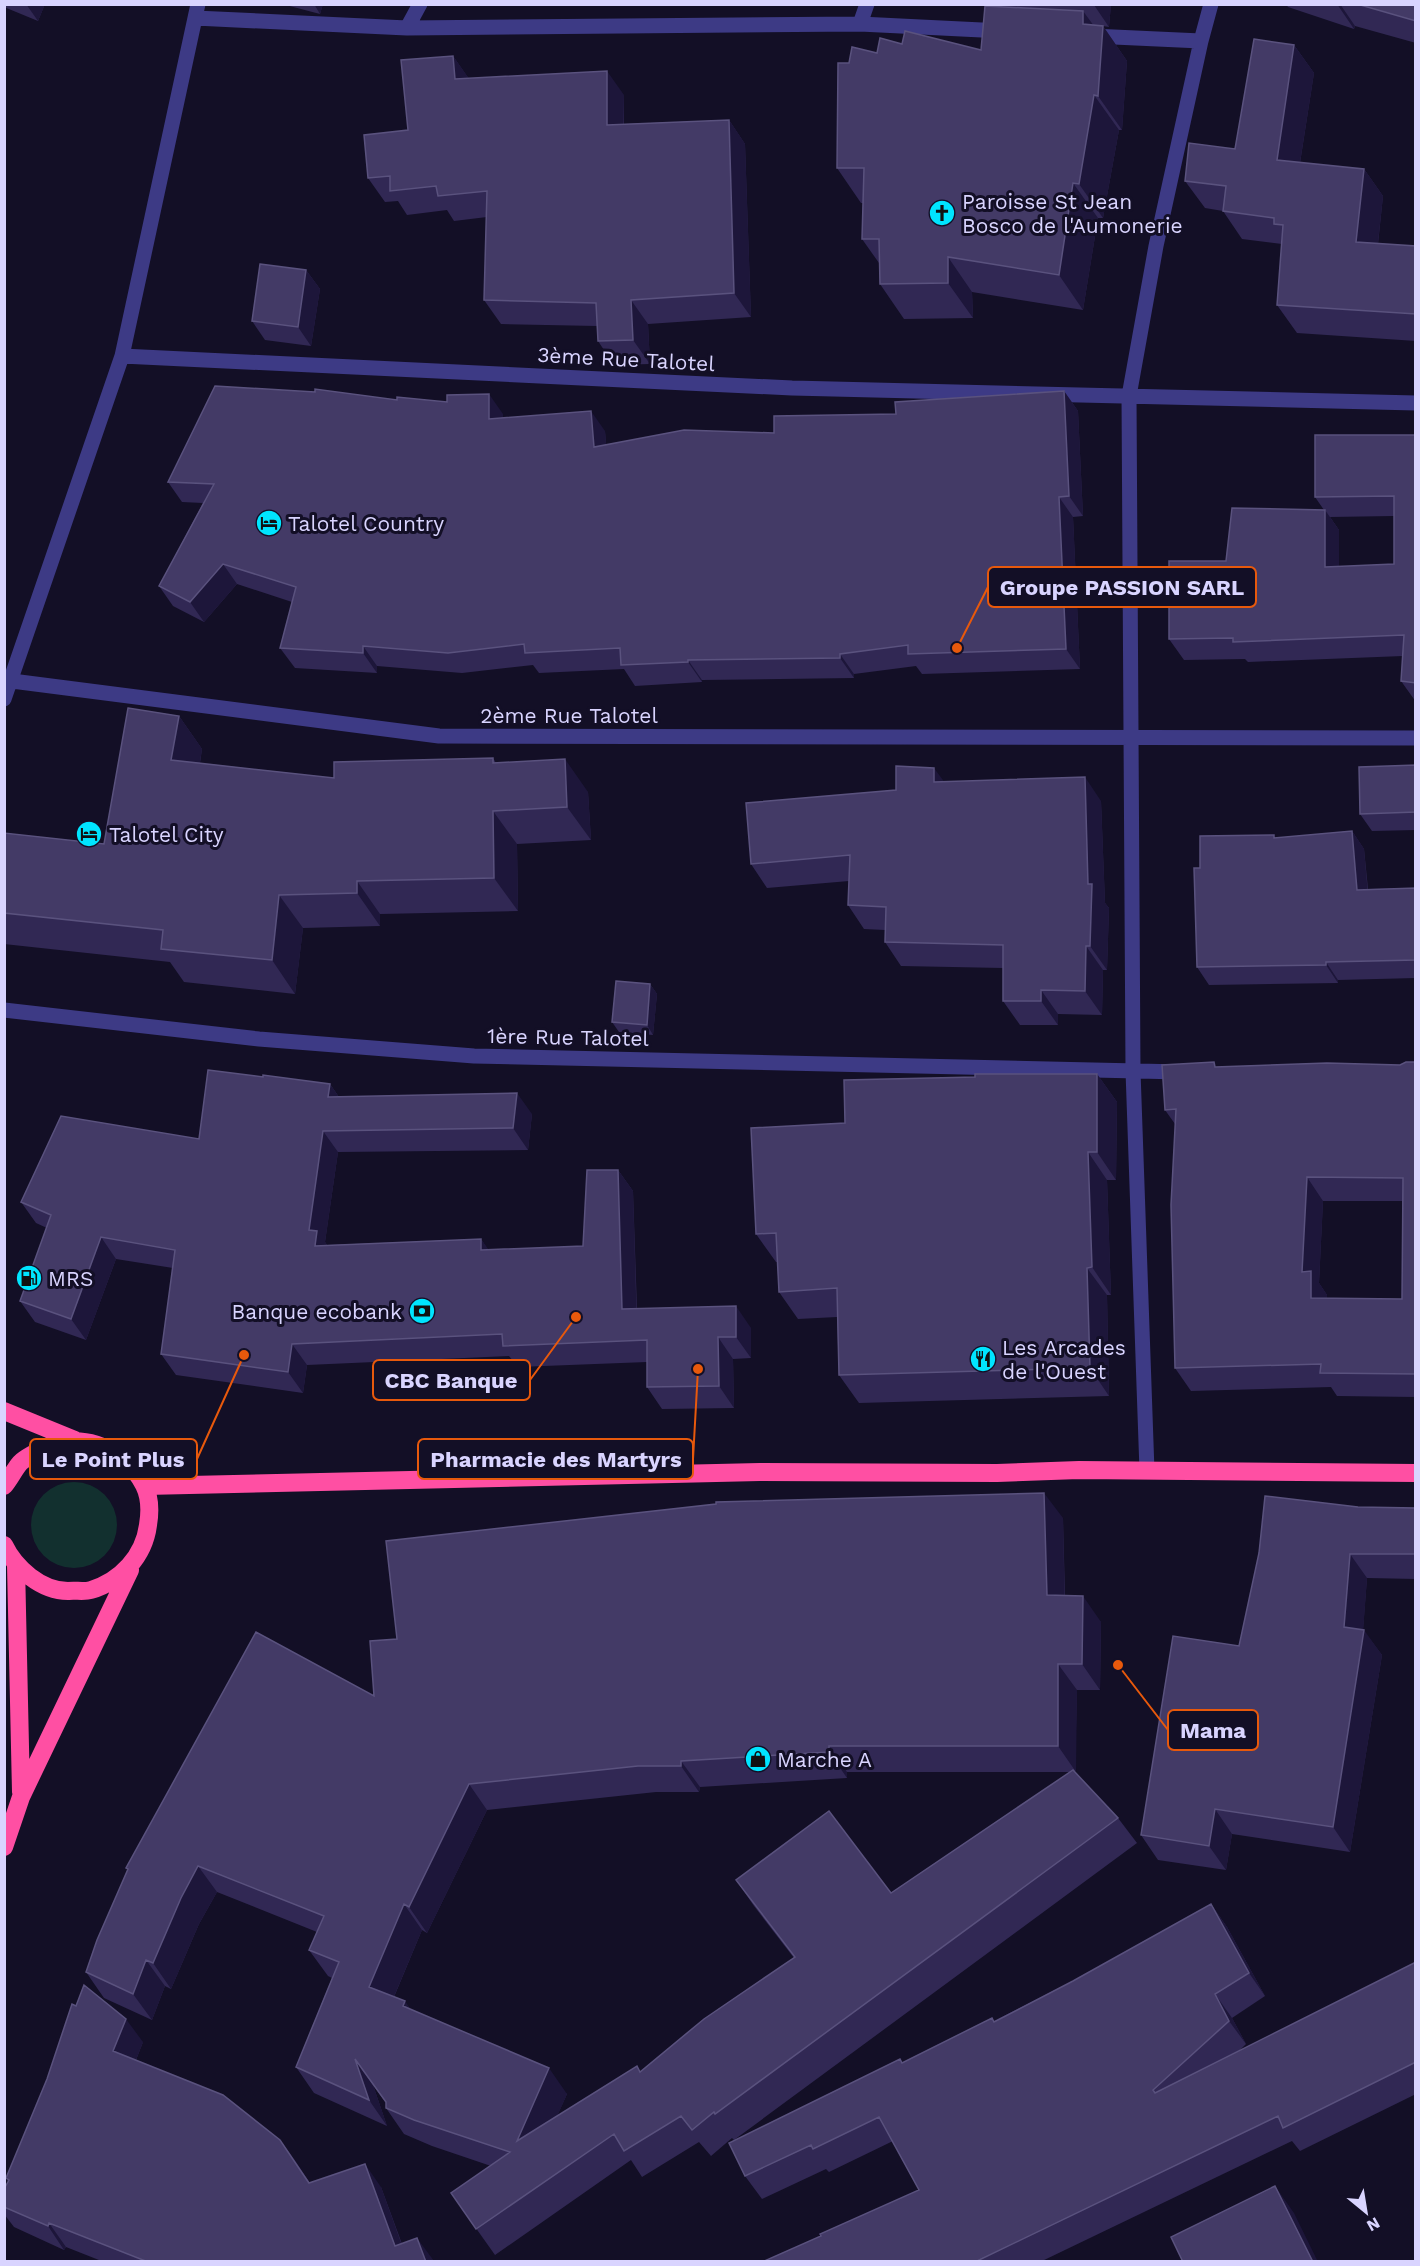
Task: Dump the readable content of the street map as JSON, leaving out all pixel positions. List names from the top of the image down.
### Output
{
  "streets": {
    "street": ["3ème Rue Talotel", "2ème Rue Talotel", "1ère Rue Talotel"]
  },
  "places": {
    "church": ["Paroisse St Jean Bosco de l'Aumonerie"],
    "hotel": ["Talotel Country", "Talotel City"],
    "other": [
      "Groupe PASSION SARL",
      "CBC Banque",
      "Le Point Plus",
      "Pharmacie des Martyrs",
      "Mama"
    ],
    "fuel station": ["MRS"],
    "bank": ["Banque ecobank"],
    "restaurant": ["Les Arcades de l'Ouest"],
    "shop": ["Marche A"]
  },
  "north": "bottom right"
}
